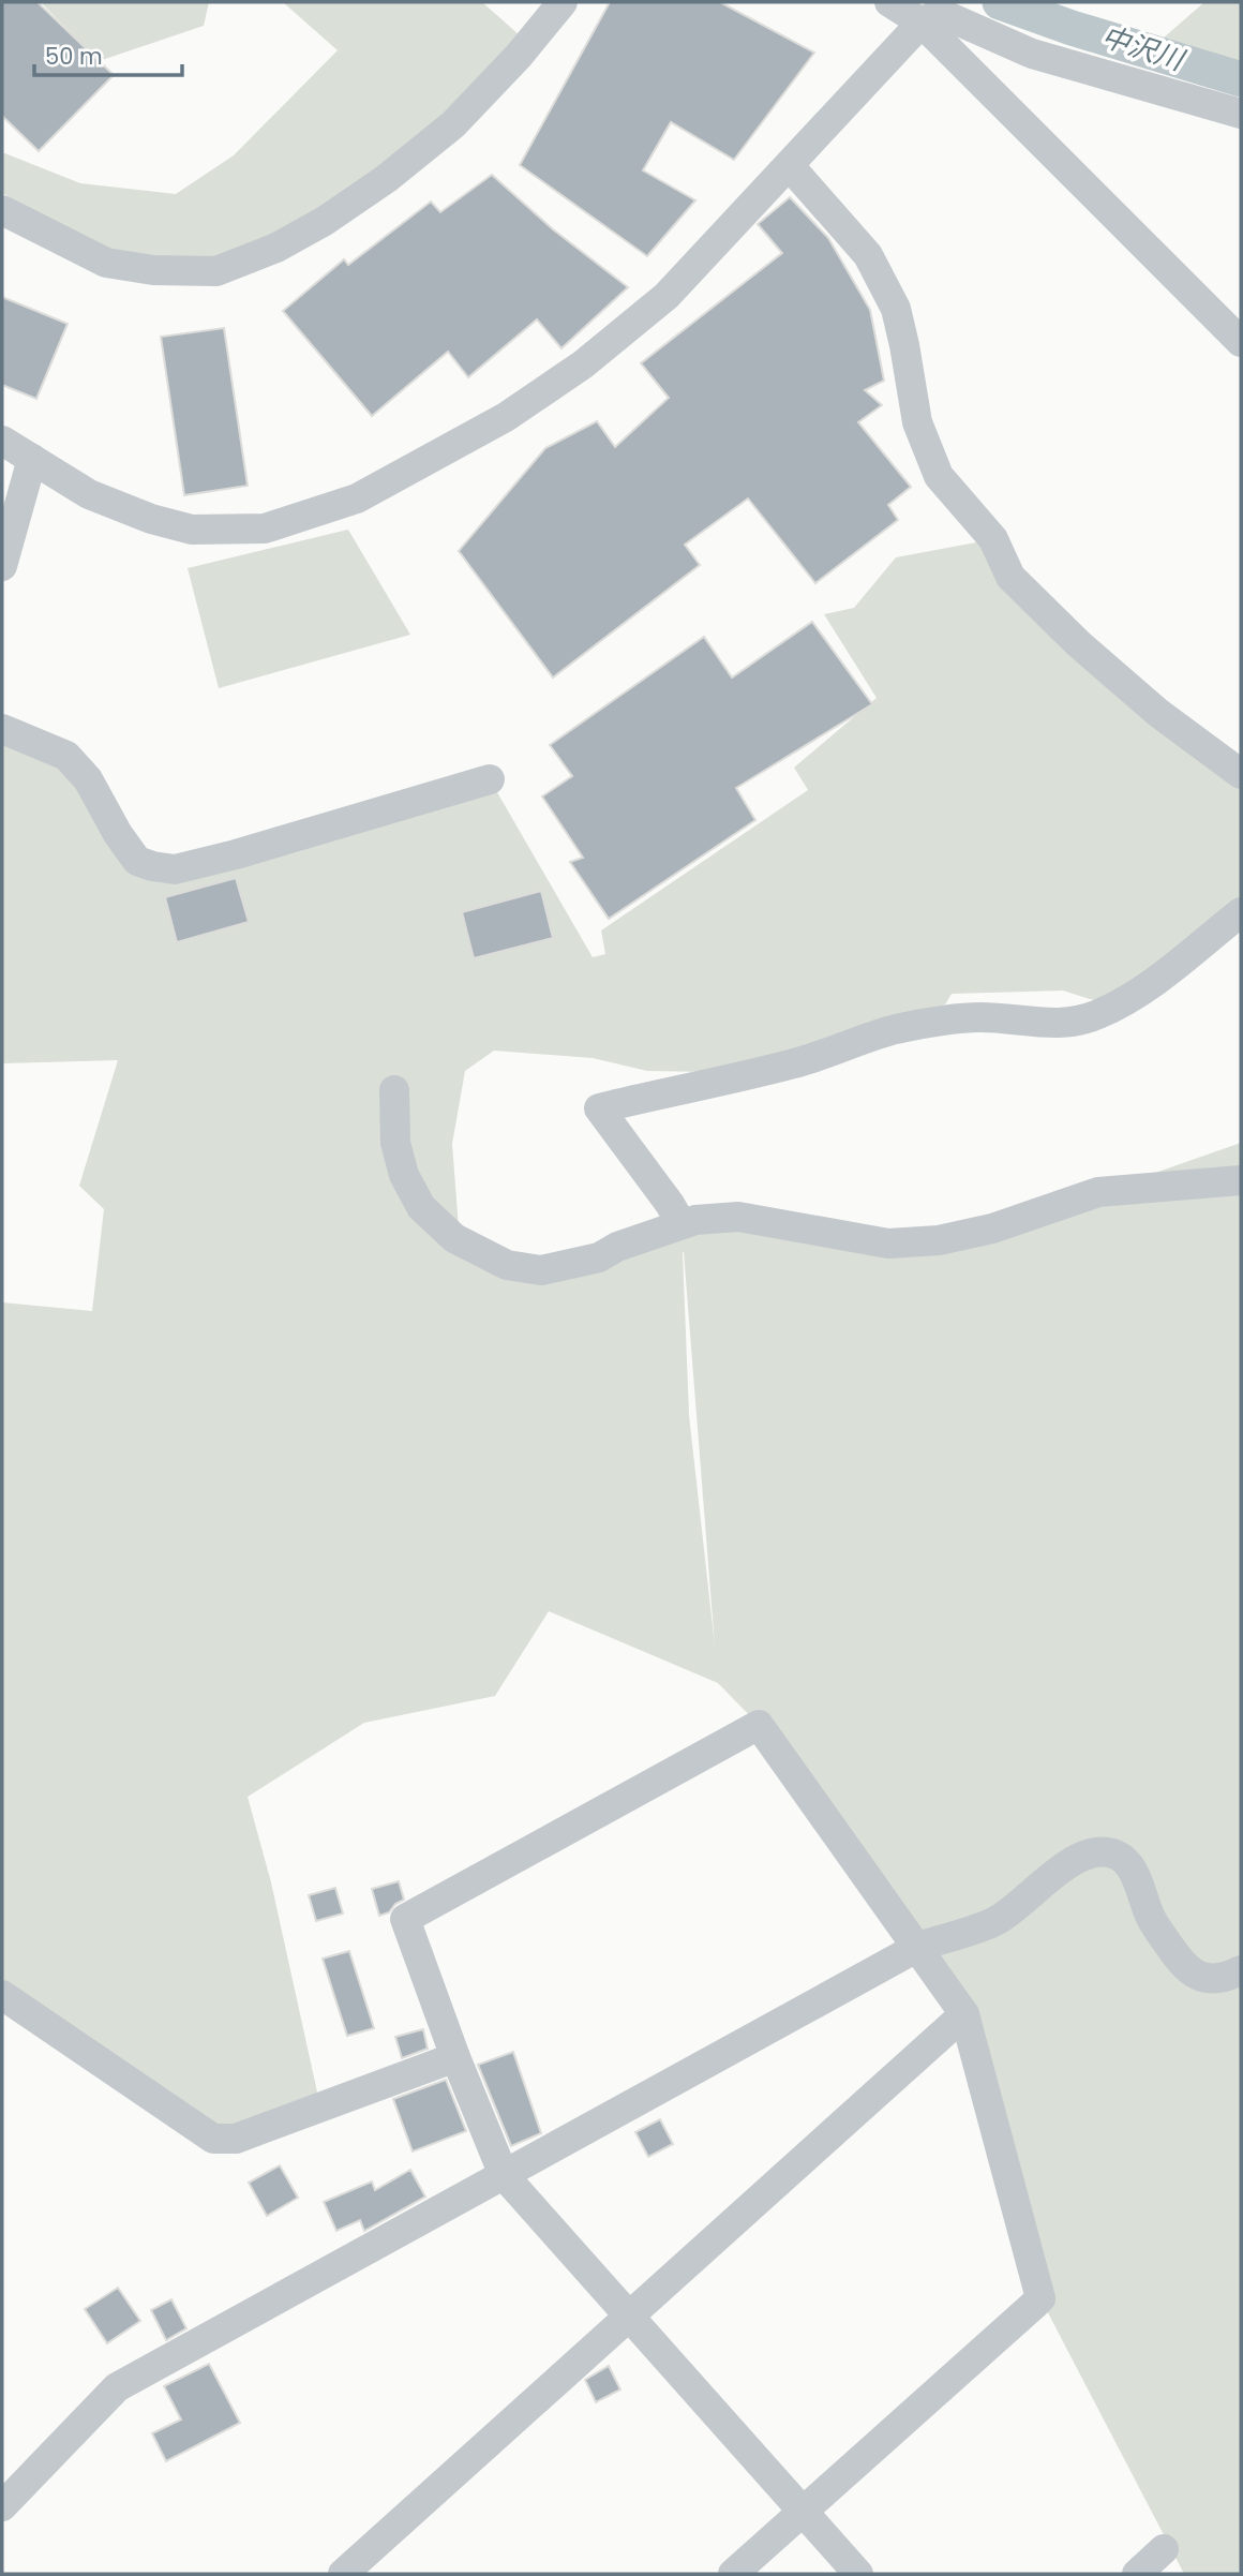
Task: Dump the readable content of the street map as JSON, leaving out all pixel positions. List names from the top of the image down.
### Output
{
  "water": ["中沢川"],
  "scale_bar": "50 m"
}
